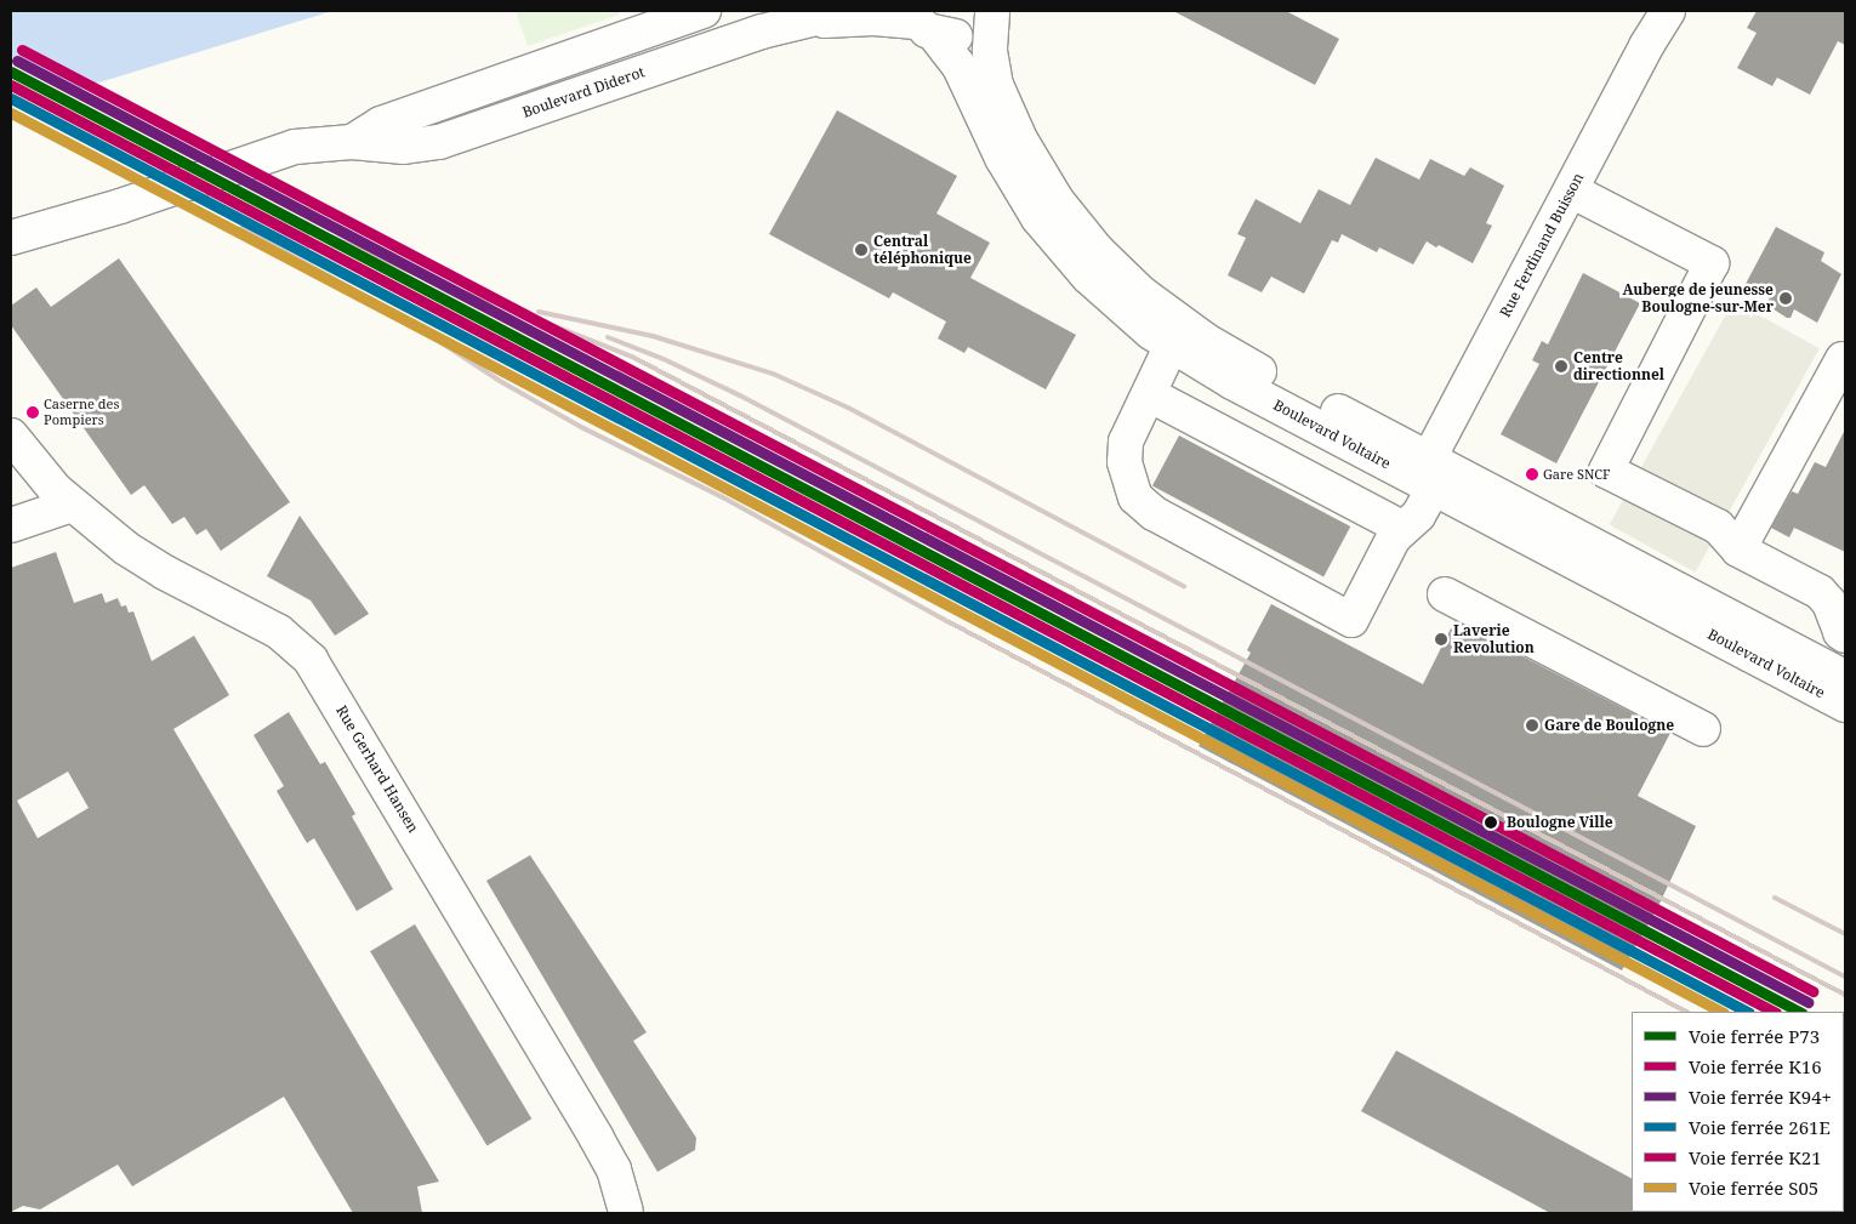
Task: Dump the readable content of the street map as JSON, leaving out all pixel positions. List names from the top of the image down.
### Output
{
  "streets": {
    "street": [
      "Boulevard Diderot",
      "Rue Ferdinand Buisson",
      "Boulevard Voltaire",
      "Rue Gerhard Hansen"
    ]
  },
  "crossings": [
    ["Boulevard Diderot", "Boulevard Voltaire"],
    ["Rue Ferdinand Buisson", "Boulevard Voltaire"]
  ],
  "places": [
    "Central téléphonique",
    "Auberge de jeunesse Boulogne-sur-Mer",
    "Centre directionnel",
    "Caserne des Pompiers",
    "Gare SNCF",
    "Laverie Revolution",
    "Gare de Boulogne",
    "Boulogne Ville"
  ],
  "lines": [
    "rail line K21",
    "rail line K94+",
    "rail line P73",
    "rail line K16",
    "rail line 261E",
    "rail line S05"
  ],
  "legend": [
    "Voie ferrée P73",
    "Voie ferrée K16",
    "Voie ferrée K94+",
    "Voie ferrée 261E",
    "Voie ferrée K21",
    "Voie ferrée S05"
  ]
}
